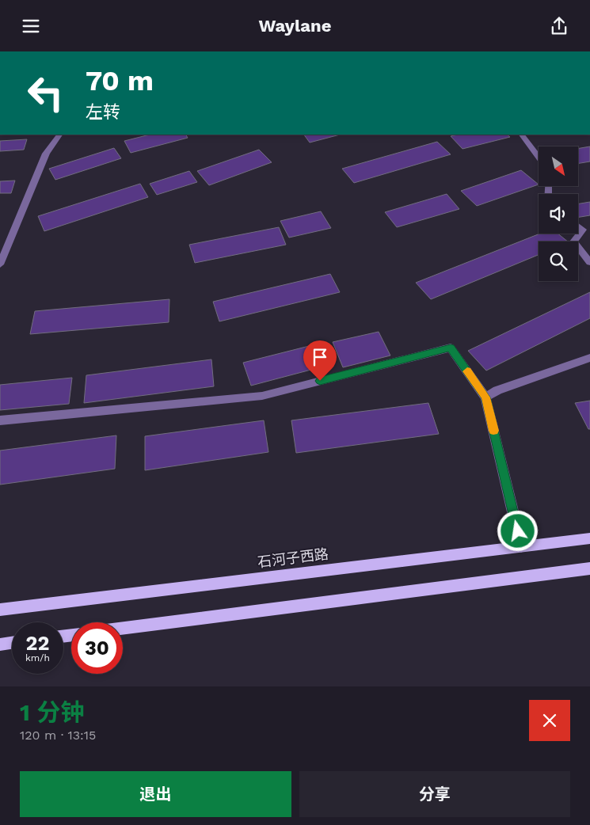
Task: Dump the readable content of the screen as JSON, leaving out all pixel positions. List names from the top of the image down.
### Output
{
  "streets": {
    "main road": ["石河子西路"]
  },
  "north": "bottom right",
  "page": {
    "header": "Waylane",
    "turn": ["70 m", "左转"],
    "speed": "22 km/h",
    "limit": "30",
    "heading": ["1 分钟", "120 m · 13:15"],
    "buttons": ["退出", "分享"]
  }
}
